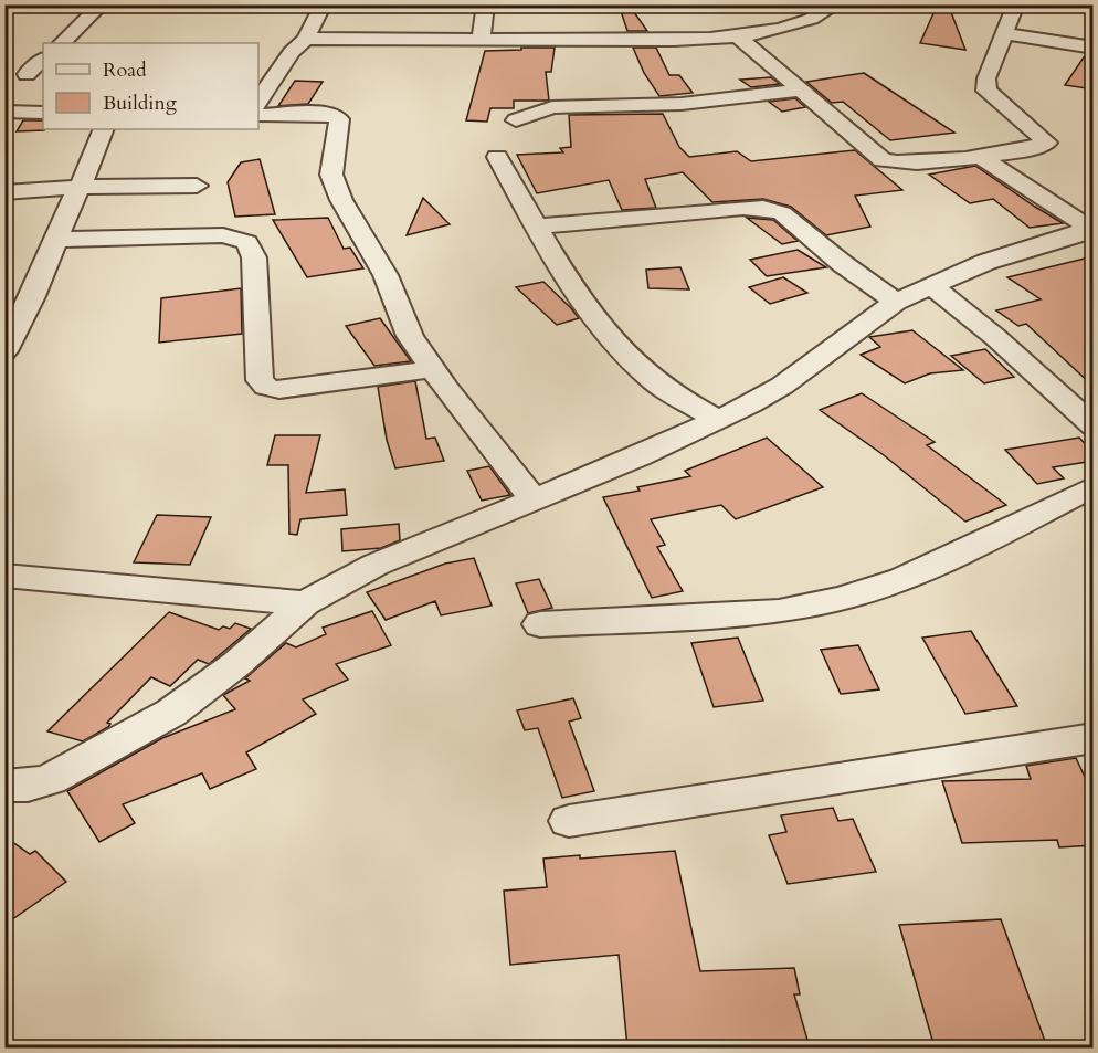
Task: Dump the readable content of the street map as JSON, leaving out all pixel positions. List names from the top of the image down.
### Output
{
  "legend": ["Road", "Building"]
}
